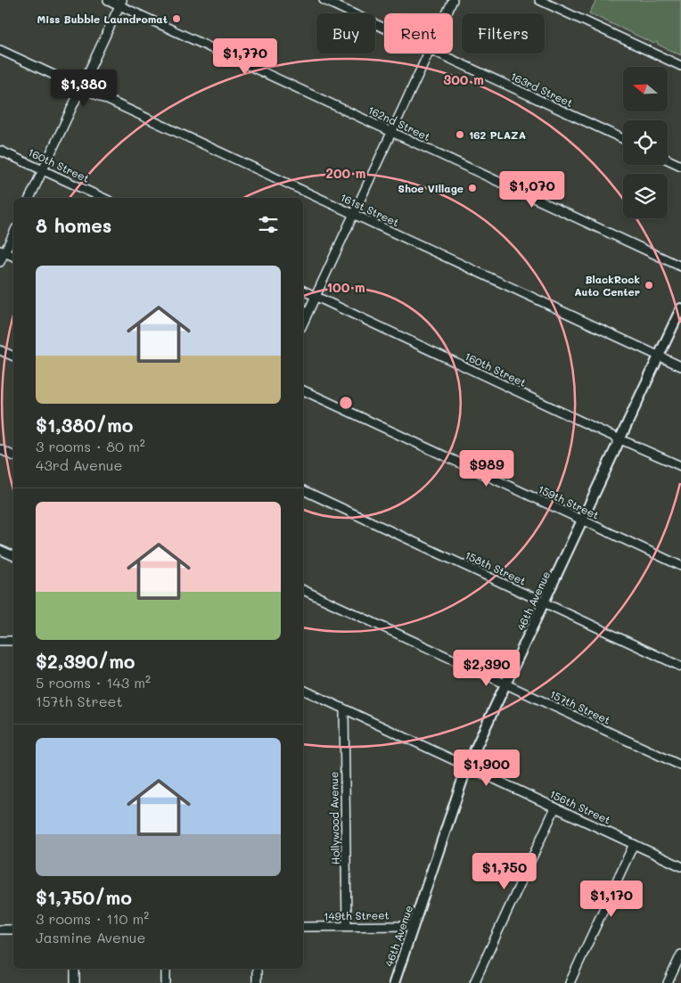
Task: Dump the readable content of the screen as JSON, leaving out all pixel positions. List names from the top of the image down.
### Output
{
  "streets": {
    "street": [
      "163rd Street",
      "162nd Street",
      "160th Street",
      "161st Street",
      "159th Street",
      "158th Street",
      "46th Avenue",
      "157th Street",
      "156th Street",
      "Hollywood Avenue",
      "149th Street"
    ]
  },
  "crossings": [
    ["160th Street", "46th Avenue"],
    ["161st Street", "46th Avenue"],
    ["159th Street", "46th Avenue"],
    ["158th Street", "46th Avenue"],
    ["46th Avenue", "157th Street"],
    ["46th Avenue", "156th Street"],
    ["46th Avenue", "149th Street"],
    ["156th Street", "Hollywood Avenue"],
    ["Hollywood Avenue", "149th Street"]
  ],
  "places": [
    "Miss Bubble Laundromat",
    "162 PLAZA",
    "Shoe Village",
    "BlackRock Auto Center"
  ],
  "north": "left",
  "page": {
    "chip": ["Buy", "Rent", "Filters"],
    "price": [
      "$1,770",
      "$1,380",
      "$1,070",
      "$989",
      "$2,390",
      "$1,900",
      "$1,750",
      "$1,170"
    ],
    "heading": "8 homes",
    "list": [
      {
        "name": "$1,380/mo",
        "note": "3 rooms · 80 m² · 43rd Avenue"
      },
      {
        "name": "$2,390/mo",
        "note": "5 rooms · 143 m² · 157th Street"
      },
      {
        "name": "$1,750/mo",
        "note": "3 rooms · 110 m² · Jasmine Avenue"
      }
    ]
  },
  "rings": ["300 m", "200 m", "100 m"]
}
